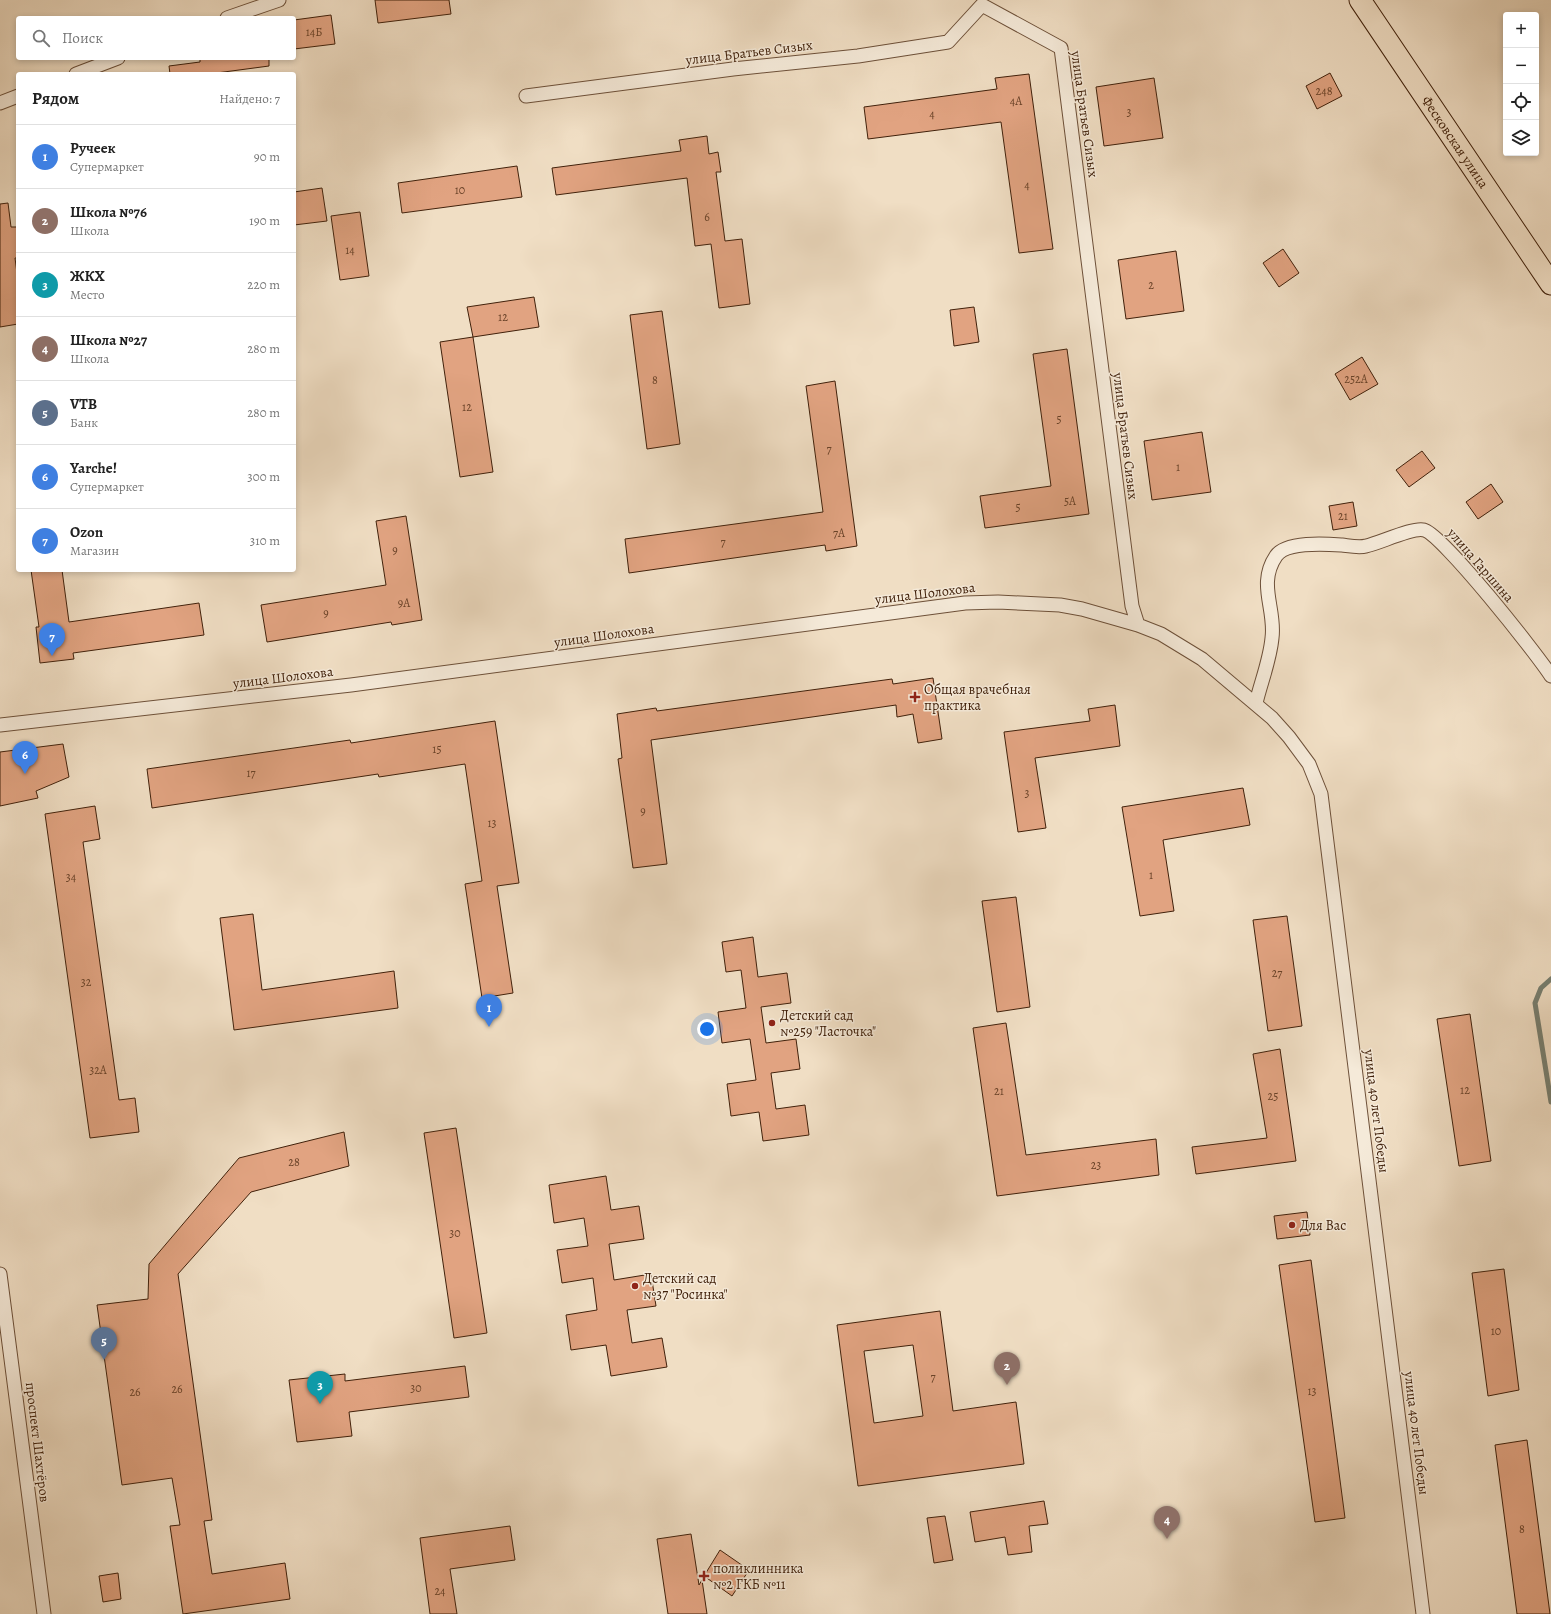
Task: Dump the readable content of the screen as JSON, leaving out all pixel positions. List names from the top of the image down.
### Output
{
  "streets": {
    "main road": ["Фесковская улица"],
    "street": [
      "улица Братьев Сизых",
      "улица Гаршина",
      "улица Шолохова",
      "улица 40 лет Победы",
      "проспект Шахтёров"
    ]
  },
  "crossings": [
    ["улица Братьев Сизых", "улица Шолохова"],
    ["улица Гаршина", "улица 40 лет Победы"],
    ["улица Шолохова", "улица 40 лет Победы"]
  ],
  "places": {
    "health": ["Общая врачебная практика", "поликлинника №2 ГКБ №11"],
    "other": ["Детский сад №259 \"Ласточка\"", "Для Вас", "Детский сад №37 \"Росинка\""]
  },
  "house_numbers": [
    "14Б",
    "248",
    "4А",
    "3",
    "4",
    "4",
    "10",
    "6",
    "14",
    "2",
    "12",
    "252А",
    "8",
    "12",
    "5",
    "7",
    "1",
    "5А",
    "5",
    "21",
    "7А",
    "7",
    "9",
    "9А",
    "9",
    "15",
    "17",
    "3",
    "9",
    "13",
    "1",
    "34",
    "27",
    "32",
    "32А",
    "12",
    "21",
    "25",
    "28",
    "23",
    "30",
    "10",
    "7",
    "30",
    "26",
    "13",
    "26",
    "8",
    "24"
  ],
  "page": {
    "map_buttons": ["+", "−"],
    "search": "Поиск",
    "heading": ["Рядом", "Найдено: 7"],
    "list": [
      {
        "mark": "1",
        "name": "Ручеек",
        "note": "Супермаркет",
        "value": "90 m"
      },
      {
        "mark": "2",
        "name": "Школа №76",
        "note": "Школа",
        "value": "190 m"
      },
      {
        "mark": "3",
        "name": "ЖКХ",
        "note": "Место",
        "value": "220 m"
      },
      {
        "mark": "4",
        "name": "Школа №27",
        "note": "Школа",
        "value": "280 m"
      },
      {
        "mark": "5",
        "name": "VTB",
        "note": "Банк",
        "value": "280 m"
      },
      {
        "mark": "6",
        "name": "Yarche!",
        "note": "Супермаркет",
        "value": "300 m"
      },
      {
        "mark": "7",
        "name": "Ozon",
        "note": "Магазин",
        "value": "310 m"
      }
    ],
    "pins": [
      "7",
      "6",
      "1",
      "5",
      "2",
      "3",
      "4"
    ]
  }
}
